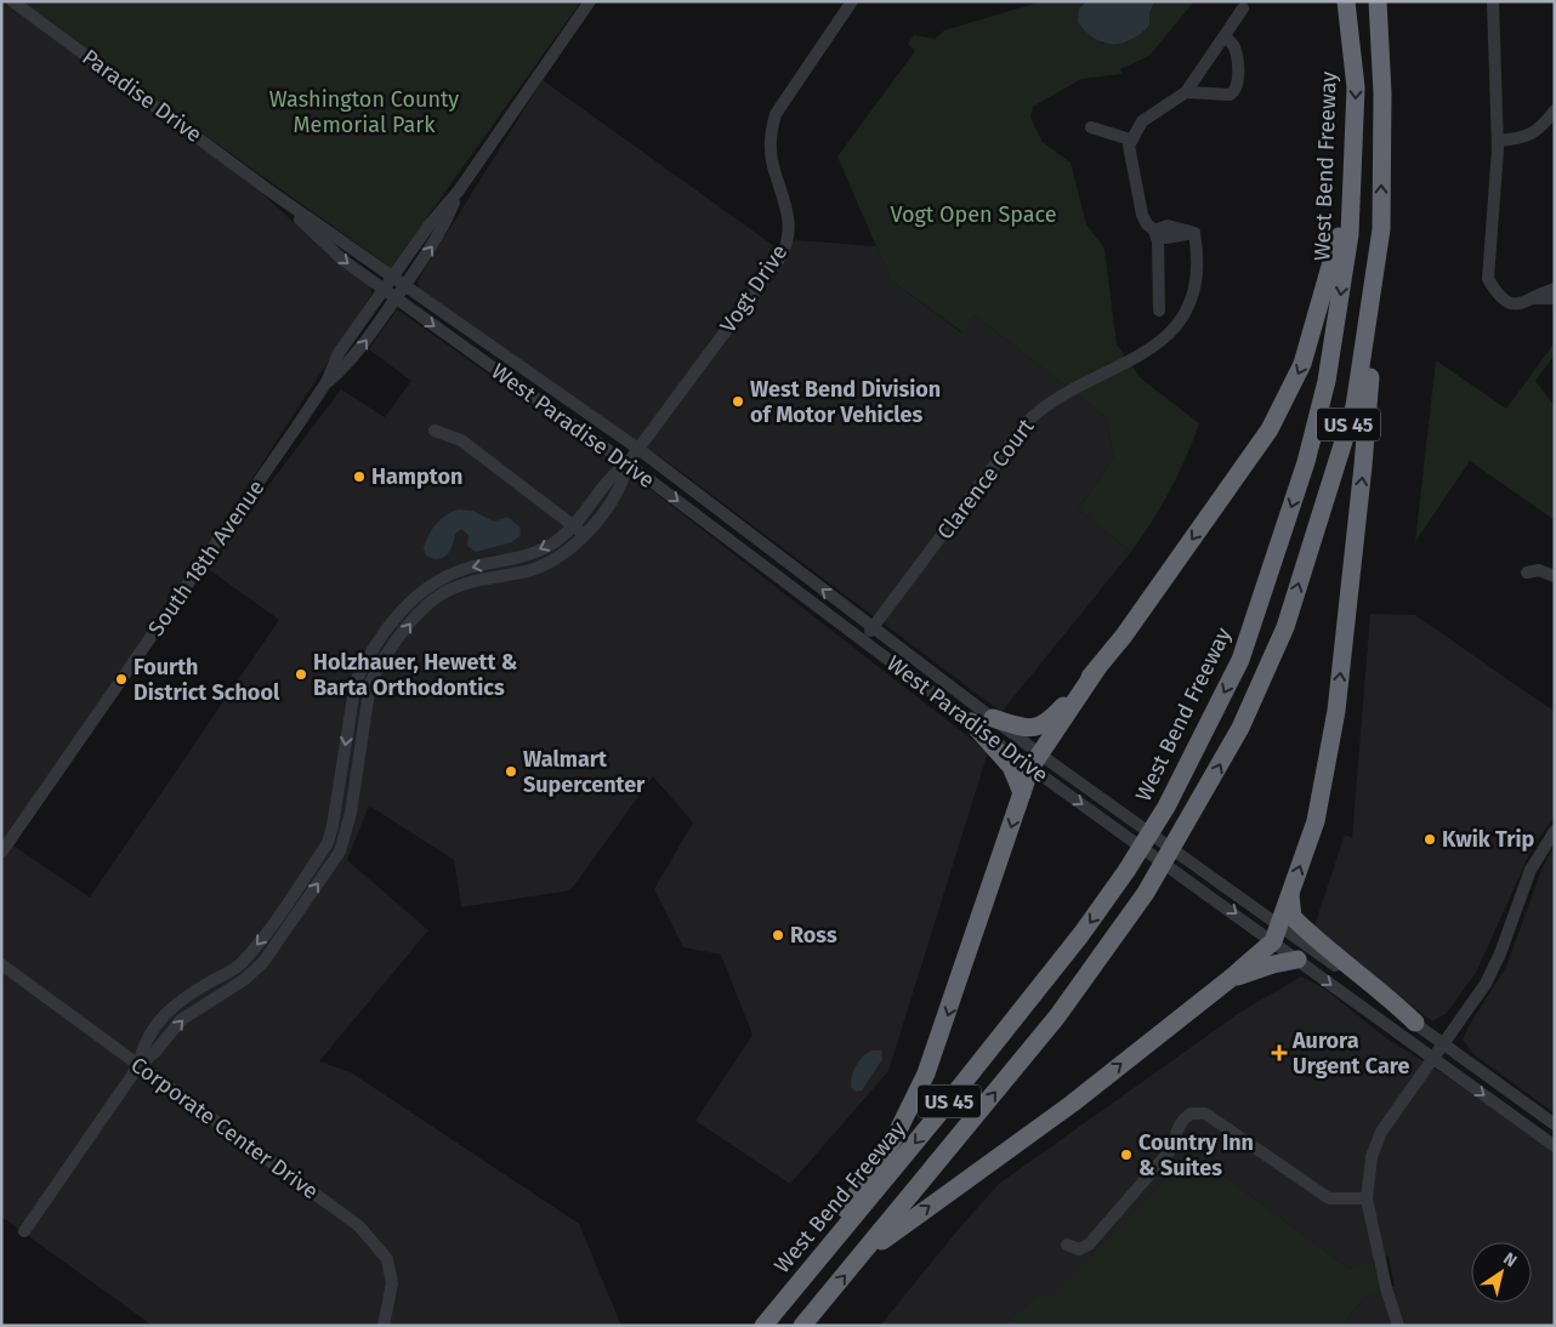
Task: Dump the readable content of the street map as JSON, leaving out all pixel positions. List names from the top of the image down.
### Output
{
  "streets": {
    "highway": ["West Bend Freeway", "US 45"],
    "street": [
      "Paradise Drive",
      "Vogt Drive",
      "West Paradise Drive",
      "Clarence Court",
      "South 18th Avenue",
      "Corporate Center Drive"
    ]
  },
  "crossings": [
    ["Paradise Drive", "West Paradise Drive"],
    ["Paradise Drive", "South 18th Avenue"],
    ["Vogt Drive", "West Paradise Drive"],
    ["West Paradise Drive", "Clarence Court"],
    ["West Paradise Drive", "South 18th Avenue"]
  ],
  "parks": ["Washington County Memorial Park", "Vogt Open Space"],
  "places": {
    "other": [
      "West Bend Division of Motor Vehicles",
      "Hampton",
      "Holzhauer, Hewett & Barta Orthodontics",
      "Fourth District School",
      "Walmart Supercenter",
      "Kwik Trip",
      "Ross",
      "Country Inn & Suites"
    ],
    "health": ["Aurora Urgent Care"]
  },
  "north": "top right"
}
